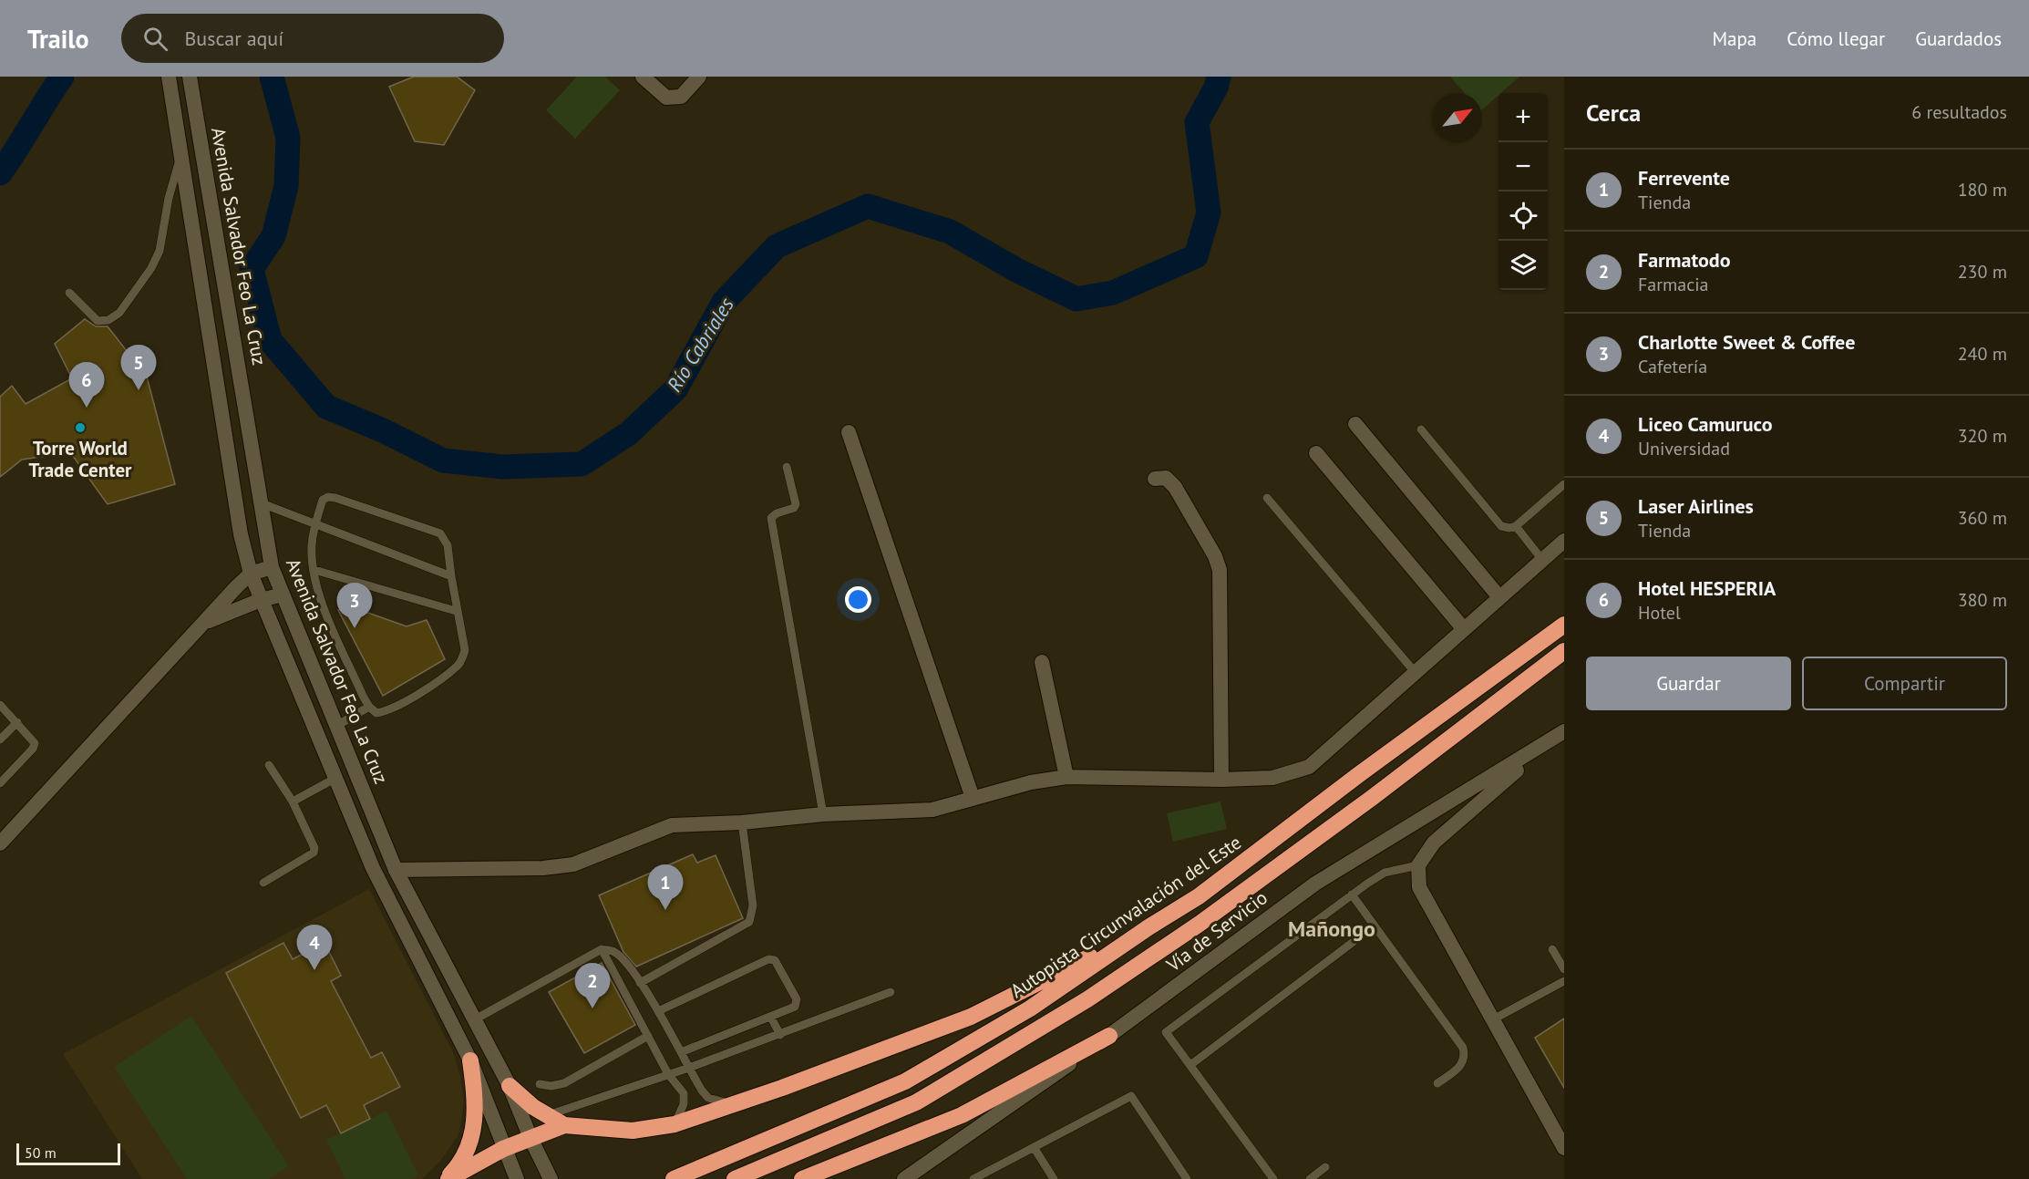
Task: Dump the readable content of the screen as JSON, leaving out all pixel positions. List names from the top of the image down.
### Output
{
  "streets": {
    "highway": ["Autopista Circunvalación del Este"],
    "street": ["Avenida Salvador Feo La Cruz", "Vía de Servicio"]
  },
  "districts": ["Mañongo"],
  "water": ["Río Cabriales"],
  "places": ["Torre World Trade Center"],
  "scale_bar": "50 m",
  "north": "top right",
  "page": {
    "header": "Trailo",
    "search": "Buscar aquí",
    "nav": ["Mapa", "Cómo llegar", "Guardados"],
    "heading": ["Cerca", "6 resultados"],
    "map_buttons": ["+", "−"],
    "list": [
      {
        "mark": "1",
        "name": "Ferrevente",
        "note": "Tienda",
        "value": "180 m"
      },
      {
        "mark": "2",
        "name": "Farmatodo",
        "note": "Farmacia",
        "value": "230 m"
      },
      {
        "mark": "3",
        "name": "Charlotte Sweet & Coffee",
        "note": "Cafetería",
        "value": "240 m"
      },
      {
        "mark": "4",
        "name": "Liceo Camuruco",
        "note": "Universidad",
        "value": "320 m"
      },
      {
        "mark": "5",
        "name": "Laser Airlines",
        "note": "Tienda",
        "value": "360 m"
      },
      {
        "mark": "6",
        "name": "Hotel HESPERIA",
        "note": "Hotel",
        "value": "380 m"
      }
    ],
    "pins": [
      "5",
      "6",
      "3",
      "1",
      "4",
      "2"
    ],
    "buttons": ["Guardar", "Compartir"],
    "scale": "50 m"
  }
}
